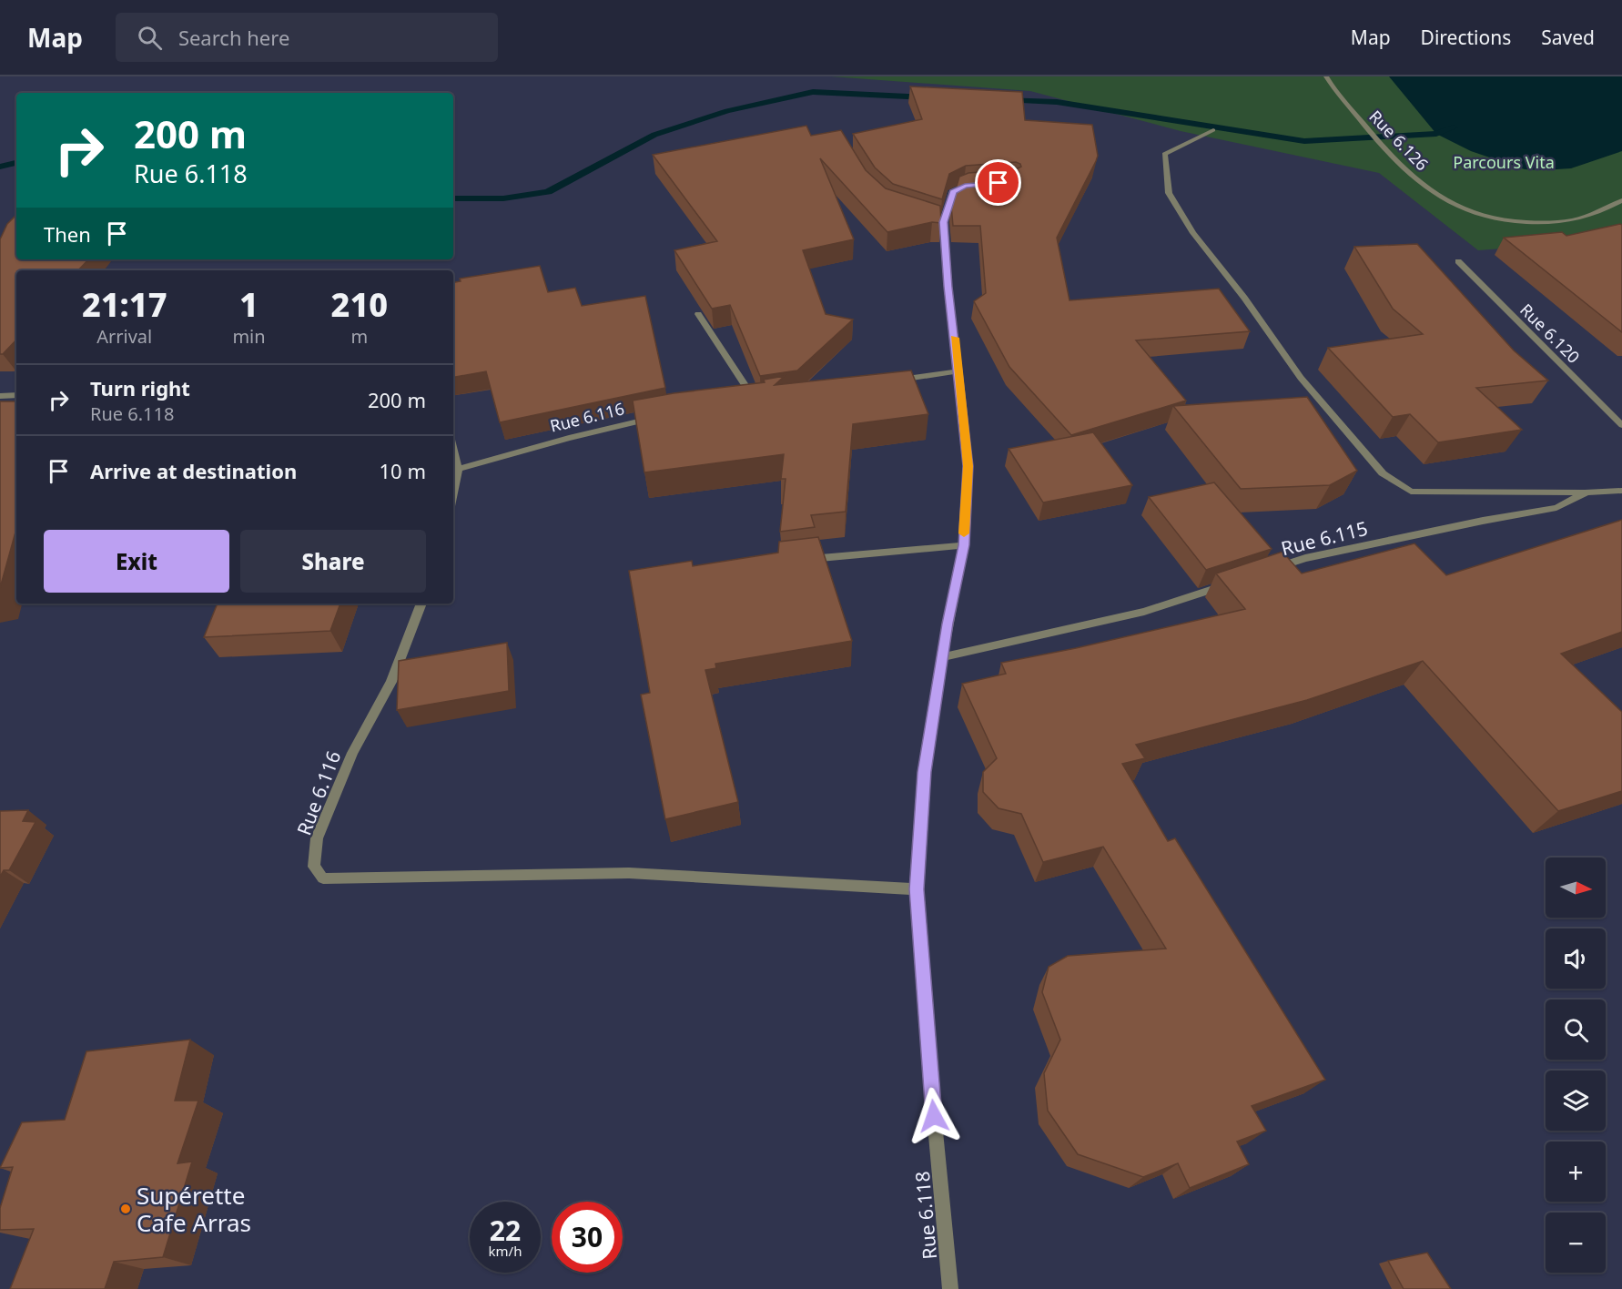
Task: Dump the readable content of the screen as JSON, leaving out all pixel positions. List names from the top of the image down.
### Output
{
  "streets": {
    "street": [
      "Rue 6.126",
      "Rue 6.120",
      "Rue 6.116",
      "Rue 6.115",
      "Rue 6.118"
    ]
  },
  "crossings": [
    ["Rue 6.116", "Rue 6.118"]
  ],
  "parks": ["Parcours Vita"],
  "places": ["Supérette Cafe Arras"],
  "north": "right",
  "page": {
    "header": "Map",
    "search": "Search here",
    "nav": ["Map", "Directions", "Saved"],
    "turn": ["200 m", "Rue 6.118"],
    "then": "Then",
    "eta": [
      "21:17",
      "Arrival",
      "1",
      "min",
      "210",
      "m"
    ],
    "list": [
      {
        "name": "Turn right",
        "note": "Rue 6.118",
        "value": "200 m"
      },
      {
        "name": "Arrive at destination",
        "value": "10 m"
      }
    ],
    "buttons": ["Exit", "Share"],
    "map_buttons": ["+", "−"],
    "speed": "22 km/h",
    "limit": "30"
  }
}
